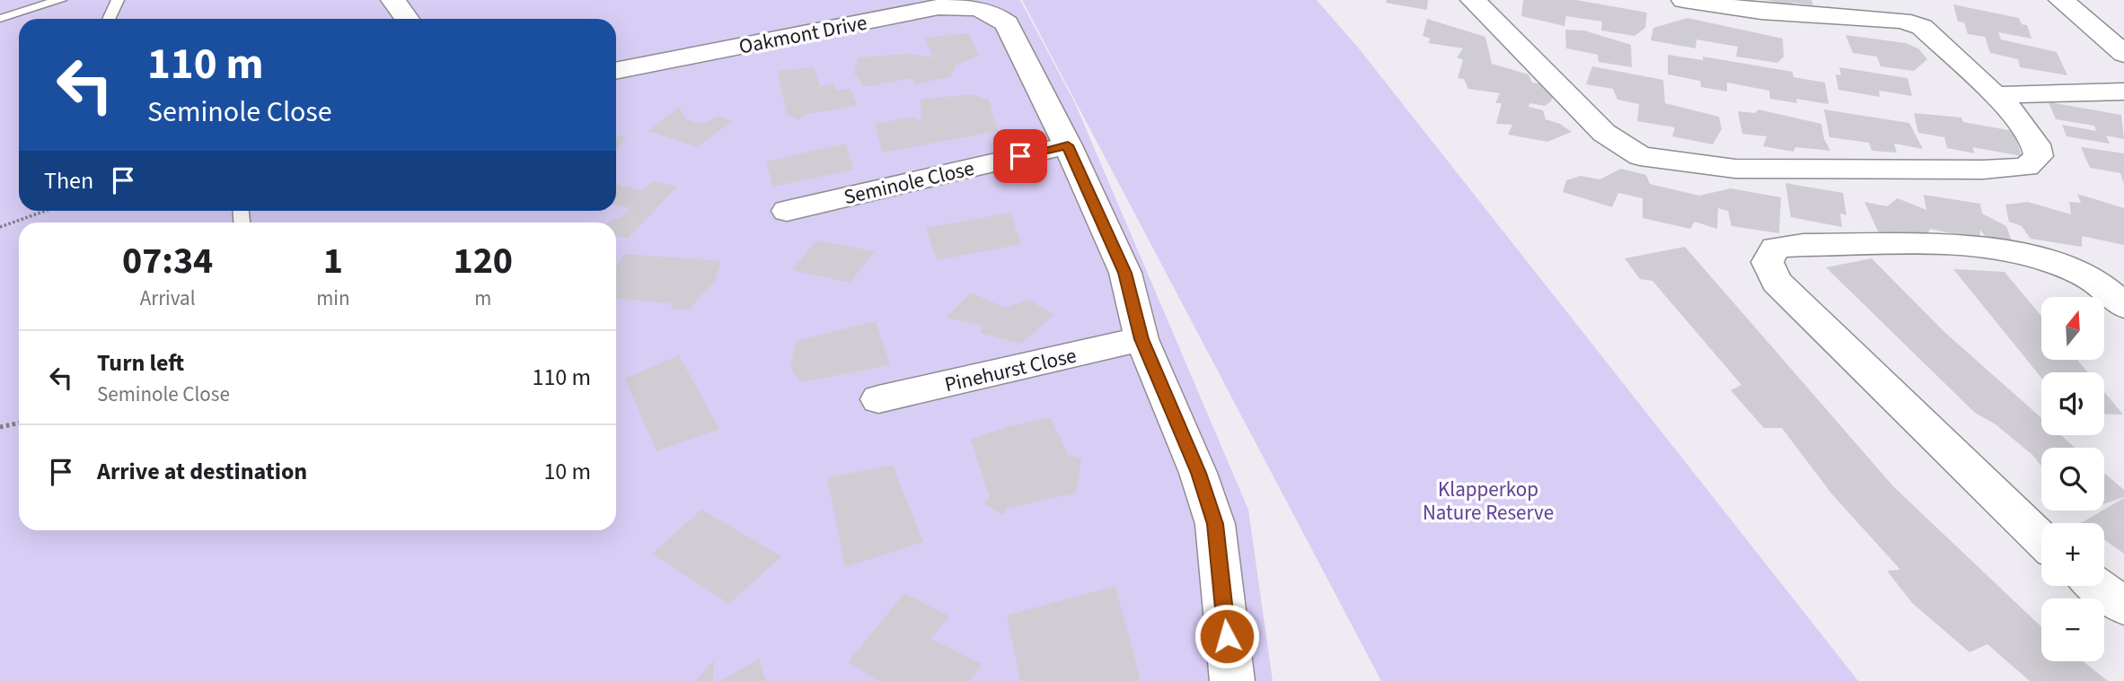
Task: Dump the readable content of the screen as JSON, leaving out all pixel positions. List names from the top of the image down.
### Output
{
  "streets": {
    "street": ["Oakmont Drive", "Seminole Close", "Pinehurst Close"]
  },
  "crossings": [
    ["Oakmont Drive", "Seminole Close"],
    ["Oakmont Drive", "Pinehurst Close"]
  ],
  "parks": ["Klapperkop Nature Reserve"],
  "north": "top",
  "page": {
    "turn": ["110 m", "Seminole Close"],
    "then": "Then",
    "eta": [
      "07:34",
      "Arrival",
      "1",
      "min",
      "120",
      "m"
    ],
    "map_buttons": ["+", "−"],
    "list": [
      {
        "name": "Turn left",
        "note": "Seminole Close",
        "value": "110 m"
      },
      {
        "name": "Arrive at destination",
        "value": "10 m"
      }
    ]
  }
}
